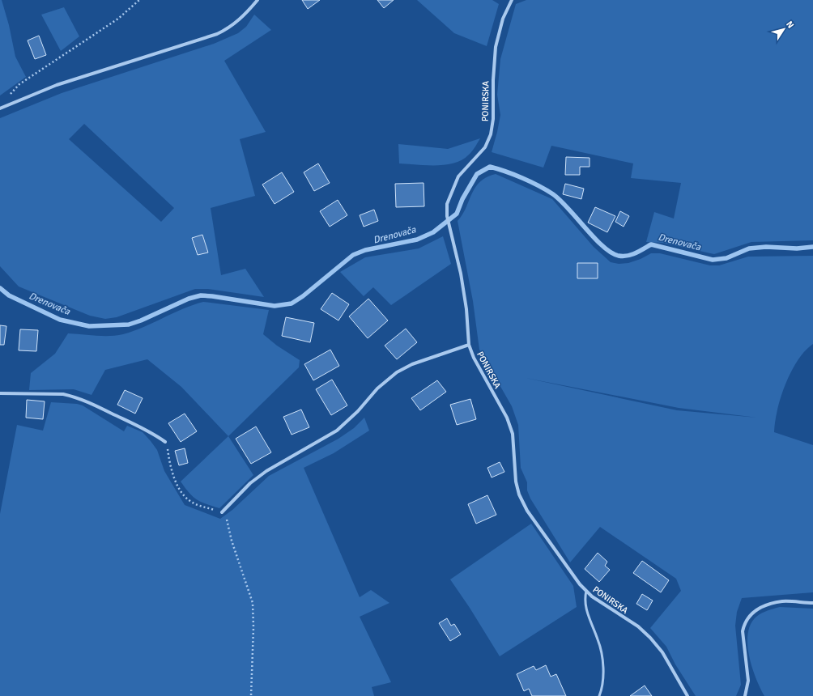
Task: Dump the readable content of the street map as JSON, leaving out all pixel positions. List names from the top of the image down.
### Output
{
  "streets": {
    "street": ["PONIRSKA"]
  },
  "water": ["Drenovača"],
  "north": "top right"
}
